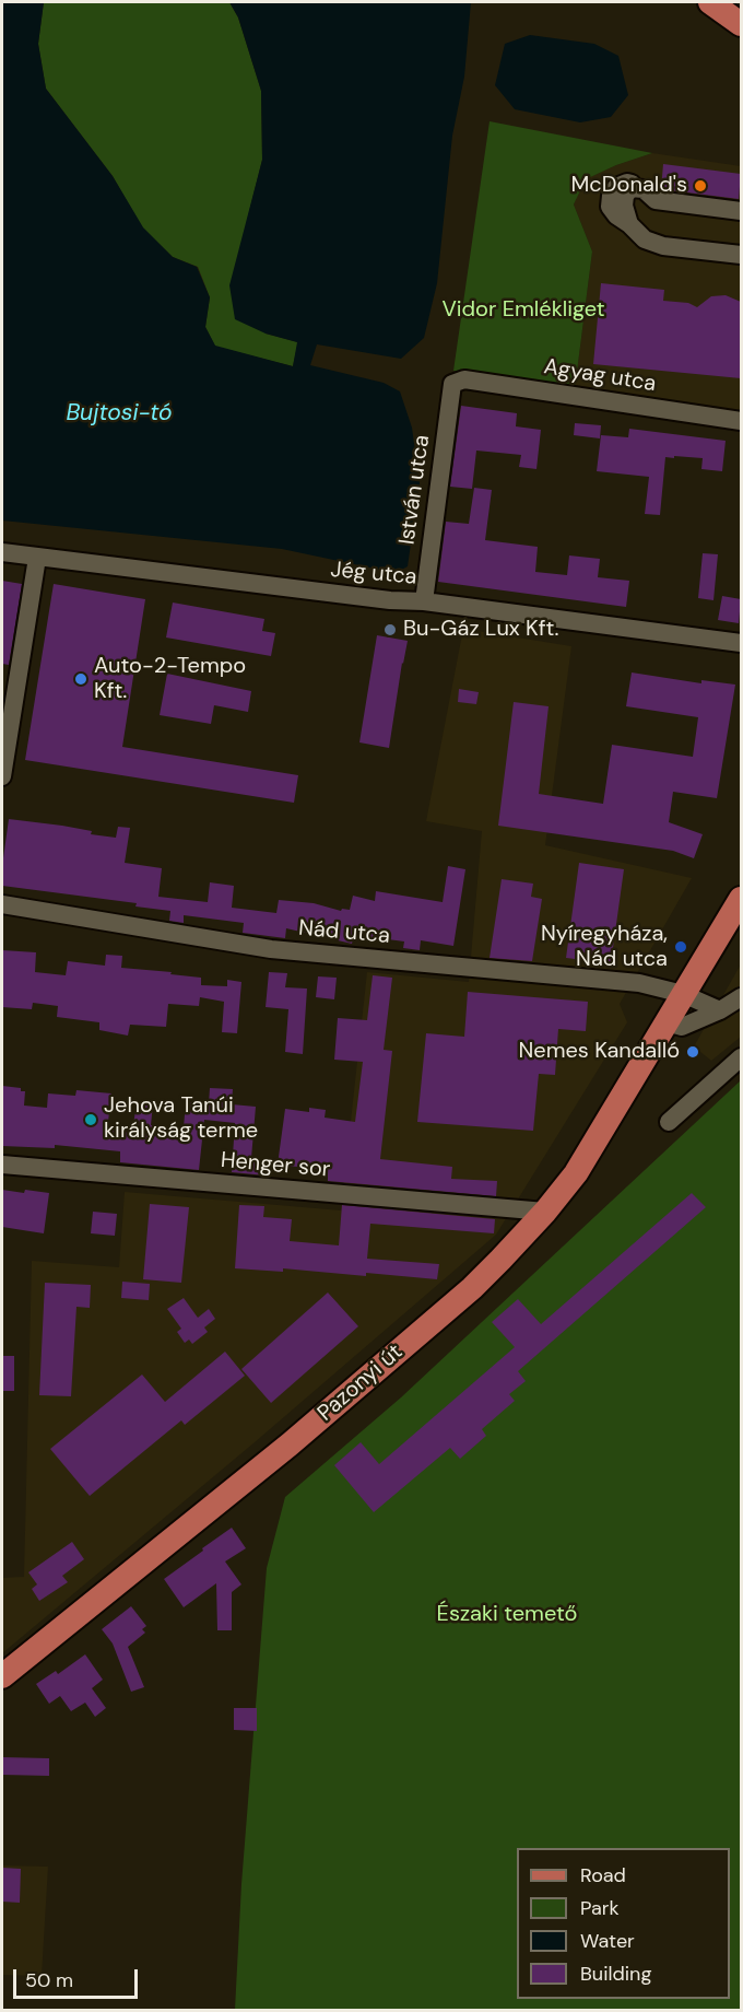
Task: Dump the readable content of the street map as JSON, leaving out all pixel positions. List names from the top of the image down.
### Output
{
  "streets": {
    "main road": ["Pazonyi út"],
    "street": [
      "Agyag utca",
      "István utca",
      "Jég utca",
      "Nád utca",
      "Henger sor"
    ]
  },
  "crossings": [
    ["Agyag utca", "István utca"],
    ["István utca", "Jég utca"],
    ["Nád utca", "Pazonyi út"],
    ["Henger sor", "Pazonyi út"]
  ],
  "water": ["Bujtosi-tó"],
  "parks": ["Vidor Emlékliget", "Északi temető"],
  "places": [
    "McDonald's",
    "Bu-Gáz Lux Kft.",
    "Auto-2-Tempo Kft.",
    "Nyíregyháza, Nád utca",
    "Nemes Kandalló",
    "Jehova Tanúi királyság terme"
  ],
  "legend": [
    "Road",
    "Park",
    "Water",
    "Building"
  ],
  "scale_bar": "50 m"
}
